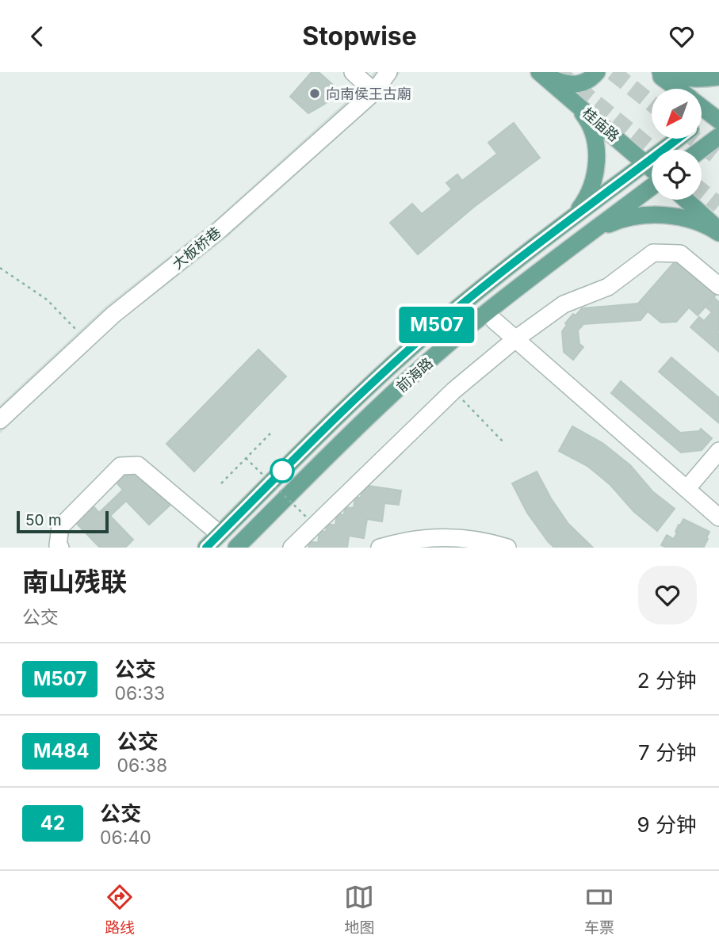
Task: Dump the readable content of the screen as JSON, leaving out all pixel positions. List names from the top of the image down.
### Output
{
  "streets": {
    "main road": ["桂庙路", "前海路"],
    "street": ["大板桥巷"]
  },
  "crossings": [
    ["桂庙路", "前海路"]
  ],
  "places": ["向南侯王古廟"],
  "lines": ["bus line M507"],
  "scale_bar": "50 m",
  "north": "bottom left",
  "page": {
    "header": "Stopwise",
    "on_map": "M507",
    "scale": "50 m",
    "heading": ["南山残联", "公交"],
    "list": [
      {
        "mark": "M507",
        "name": "公交",
        "note": "06:33",
        "value": "2 分钟"
      },
      {
        "mark": "M484",
        "name": "公交",
        "note": "06:38",
        "value": "7 分钟"
      },
      {
        "mark": "42",
        "name": "公交",
        "note": "06:40",
        "value": "9 分钟"
      }
    ],
    "tabs": ["路线", "地图", "车票"]
  }
}
